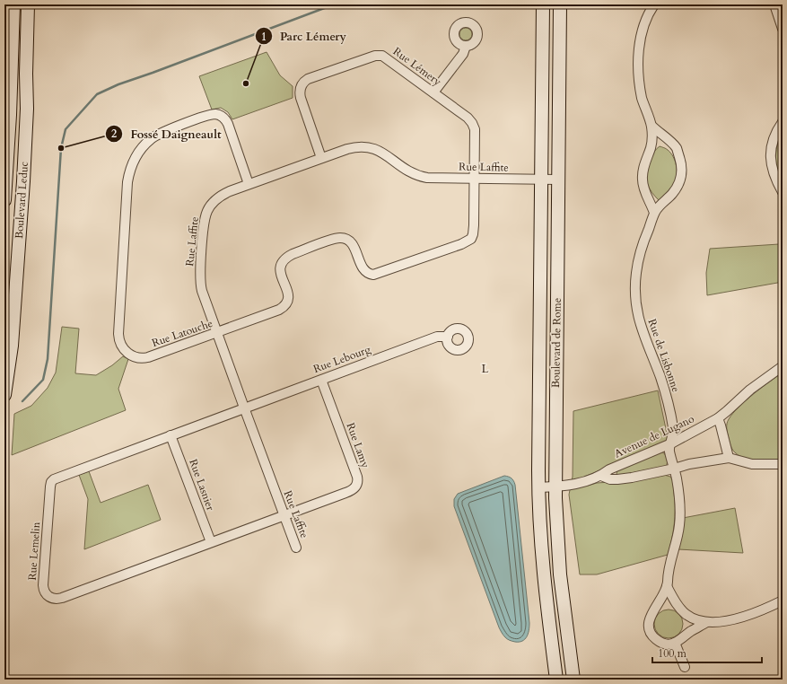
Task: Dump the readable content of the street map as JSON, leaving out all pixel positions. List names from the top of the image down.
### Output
{
  "streets": {
    "main road": ["Boulevard Leduc", "Boulevard de Rome"],
    "street": [
      "Rue Lémery",
      "Rue Laffite",
      "Rue Latouche",
      "Rue de Lisbonne",
      "Rue Lebourg",
      "Avenue de Lugano",
      "Rue Lamy",
      "Rue Lasnier",
      "Rue Lemelin"
    ]
  },
  "crossings": [
    ["Rue Lémery", "Rue Laffite"],
    ["Rue Lémery", "Rue Latouche"],
    ["Rue Laffite", "Rue Latouche"],
    ["Rue Laffite", "Boulevard de Rome"],
    ["Rue Laffite", "Rue Lebourg"],
    ["Rue Laffite", "Rue Lamy"],
    ["Rue Laffite", "Rue Lemelin"],
    ["Boulevard de Rome", "Avenue de Lugano"],
    ["Rue de Lisbonne", "Avenue de Lugano"],
    ["Rue Lebourg", "Rue Lamy"],
    ["Rue Lebourg", "Rue Lemelin"],
    ["Rue Lamy", "Rue Lemelin"],
    ["Rue Lasnier", "Rue Lemelin"]
  ],
  "districts": ["L"],
  "places": ["Parc Lémery", "Fossé Daigneault"],
  "scale_bar": "100 m"
}
